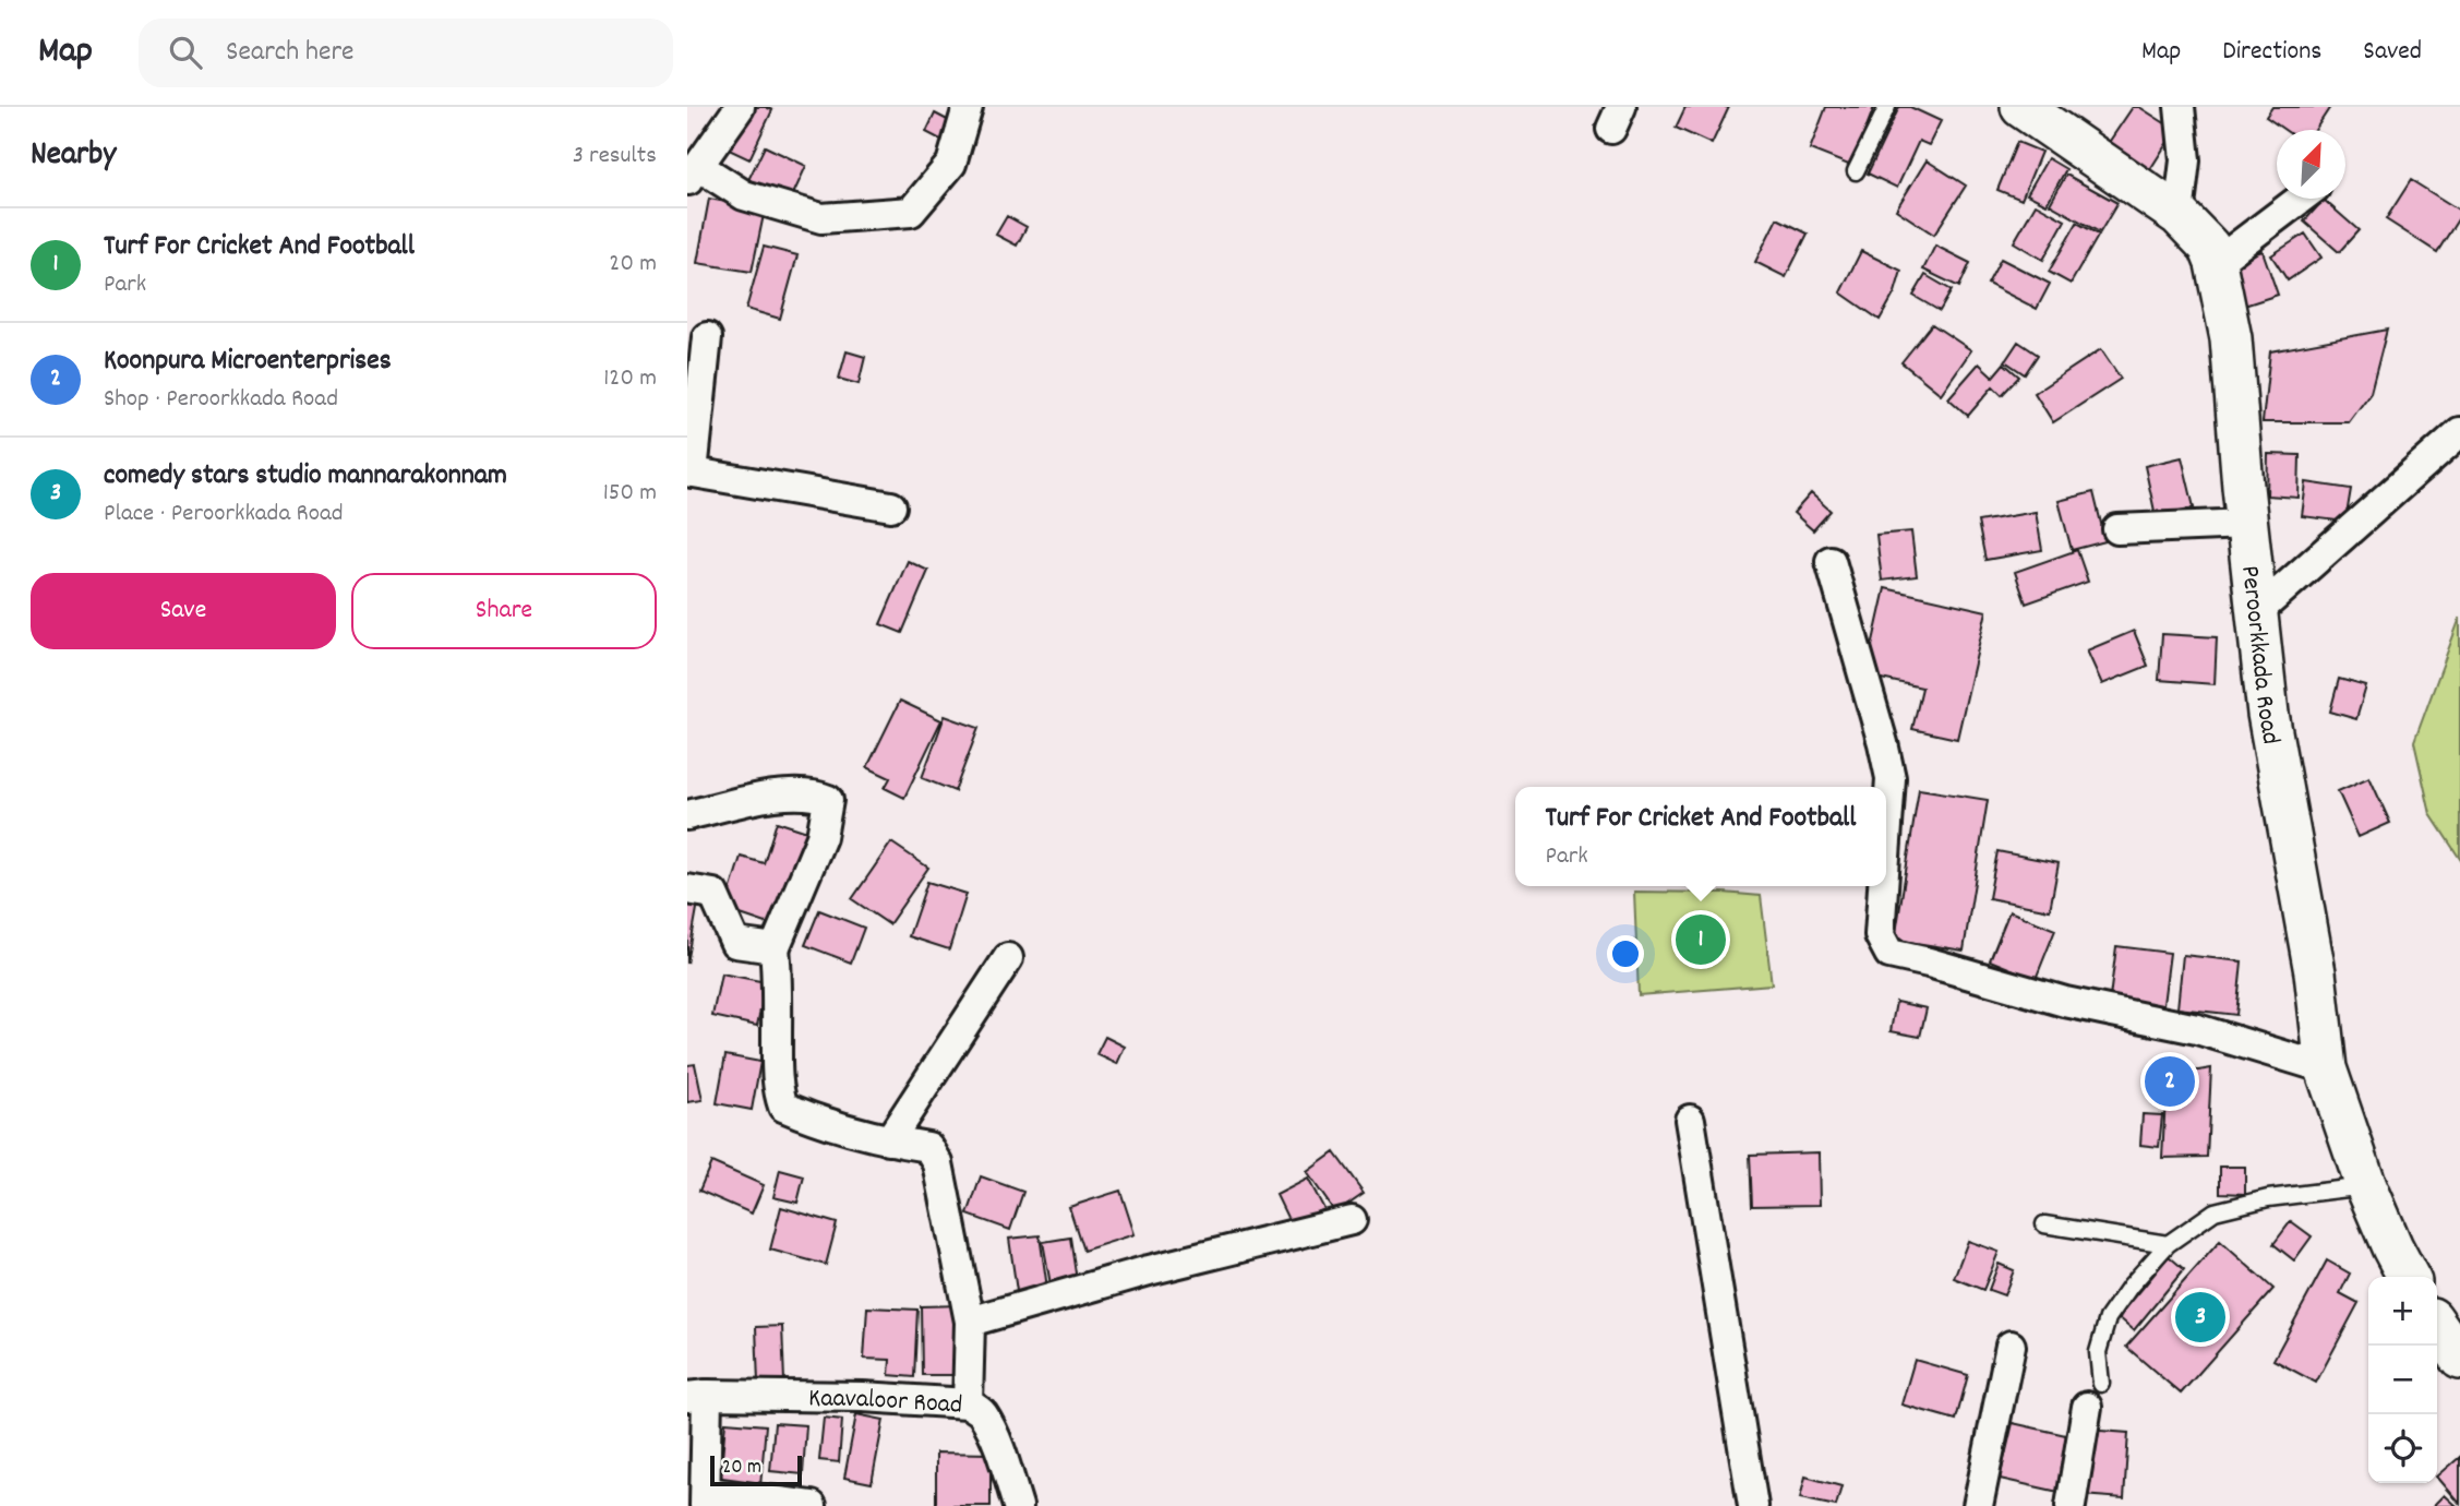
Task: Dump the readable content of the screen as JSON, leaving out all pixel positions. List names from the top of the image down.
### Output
{
  "streets": {
    "main road": ["Peroorkkada Road"],
    "street": ["Kaavaloor Road"]
  },
  "scale_bar": "20 m",
  "north": "top right",
  "page": {
    "header": "Map",
    "search": "Search here",
    "nav": ["Map", "Directions", "Saved"],
    "heading": ["Nearby", "3 results"],
    "list": [
      {
        "mark": "1",
        "name": "Turf For Cricket And Football",
        "note": "Park",
        "value": "20 m"
      },
      {
        "mark": "2",
        "name": "Koonpura Microenterprises",
        "note": "Shop · Peroorkkada Road",
        "value": "120 m"
      },
      {
        "mark": "3",
        "name": "comedy stars studio mannarakonnam",
        "note": "Place · Peroorkkada Road",
        "value": "150 m"
      }
    ],
    "buttons": ["Save", "Share"],
    "popup": ["Turf For Cricket And Football", "Park"],
    "pins": ["1", "2", "3"],
    "map_buttons": ["+", "−"],
    "scale": "20 m"
  }
}
